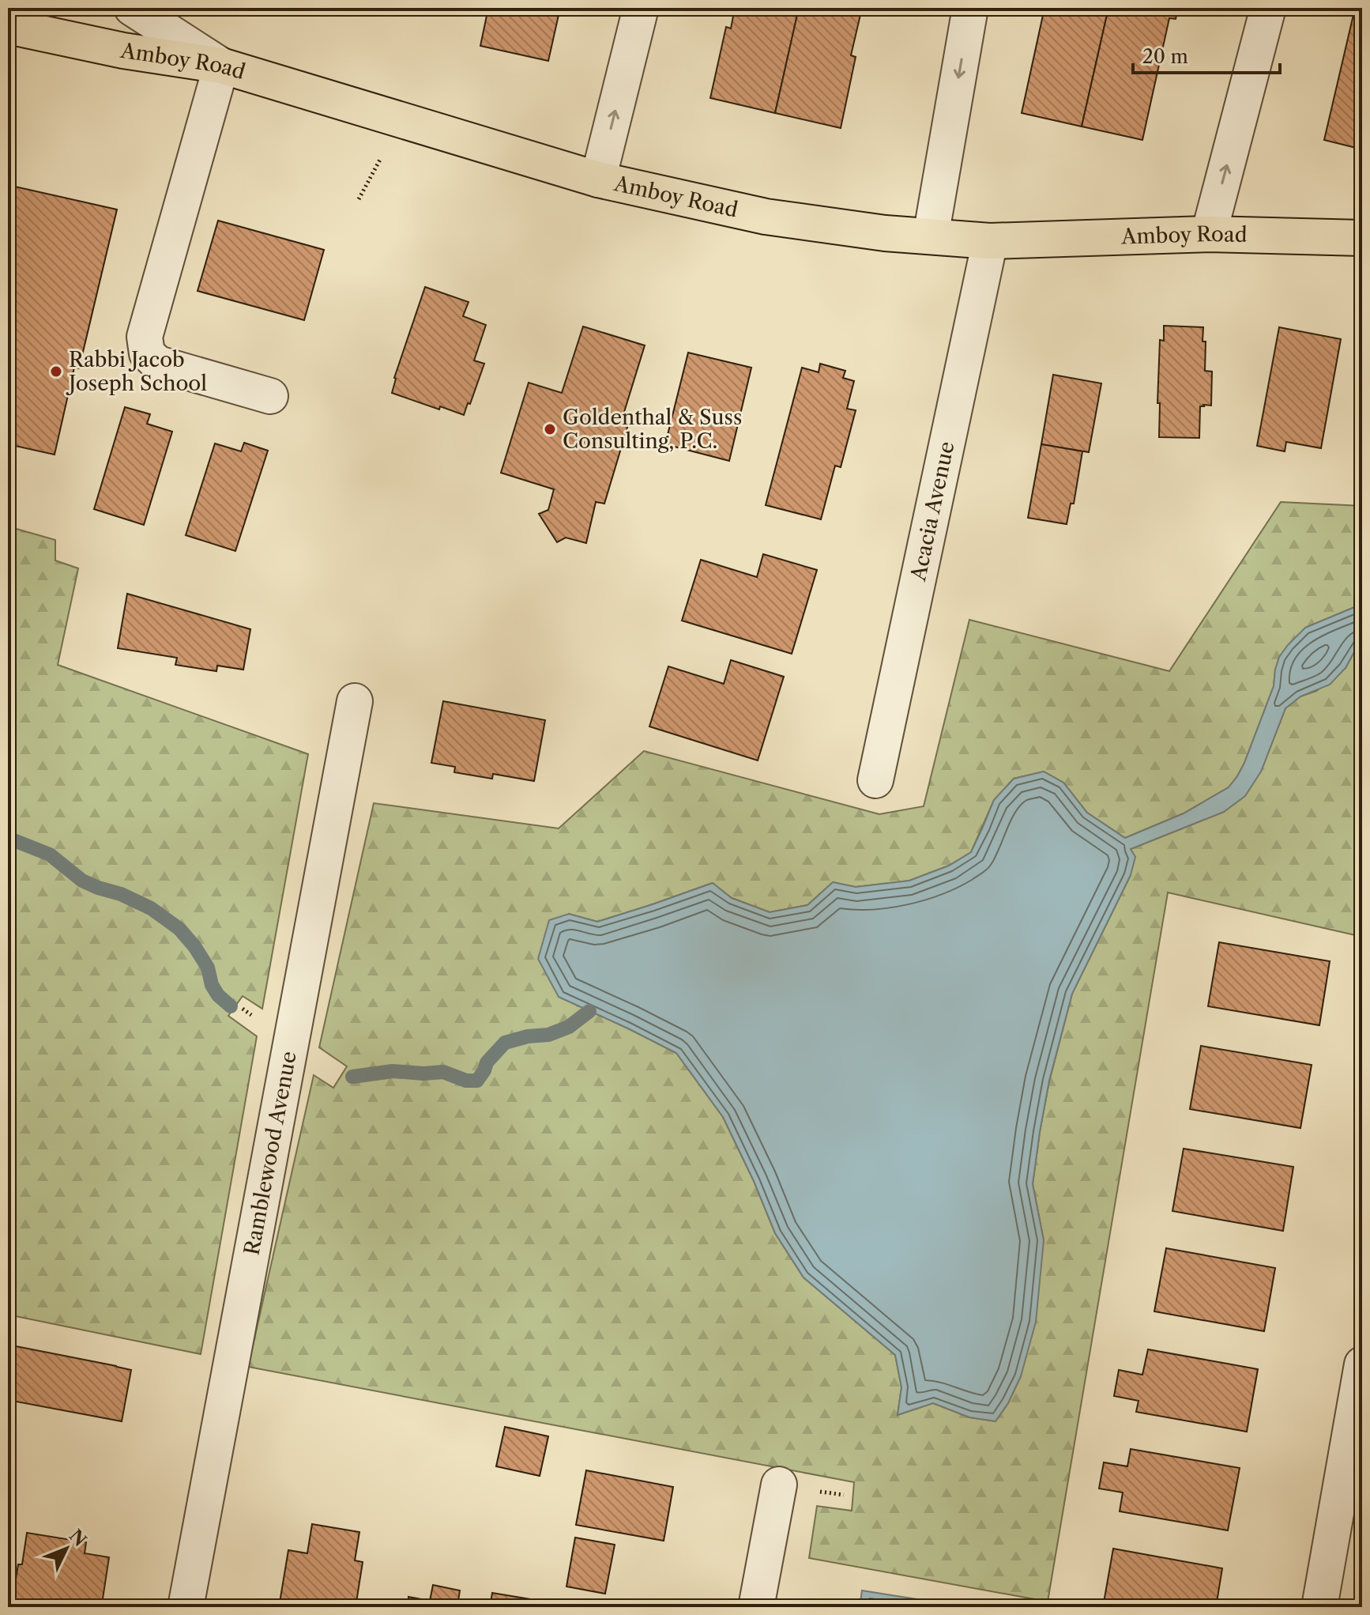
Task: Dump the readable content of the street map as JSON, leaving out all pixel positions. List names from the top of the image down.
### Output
{
  "streets": {
    "main road": ["Amboy Road"],
    "street": ["Acacia Avenue", "Ramblewood Avenue"]
  },
  "crossings": [
    ["Amboy Road", "Acacia Avenue"]
  ],
  "places": ["Rabbi Jacob Joseph School", "Goldenthal & Suss Consulting, P.C."],
  "scale_bar": "20 m",
  "north": "top right"
}
